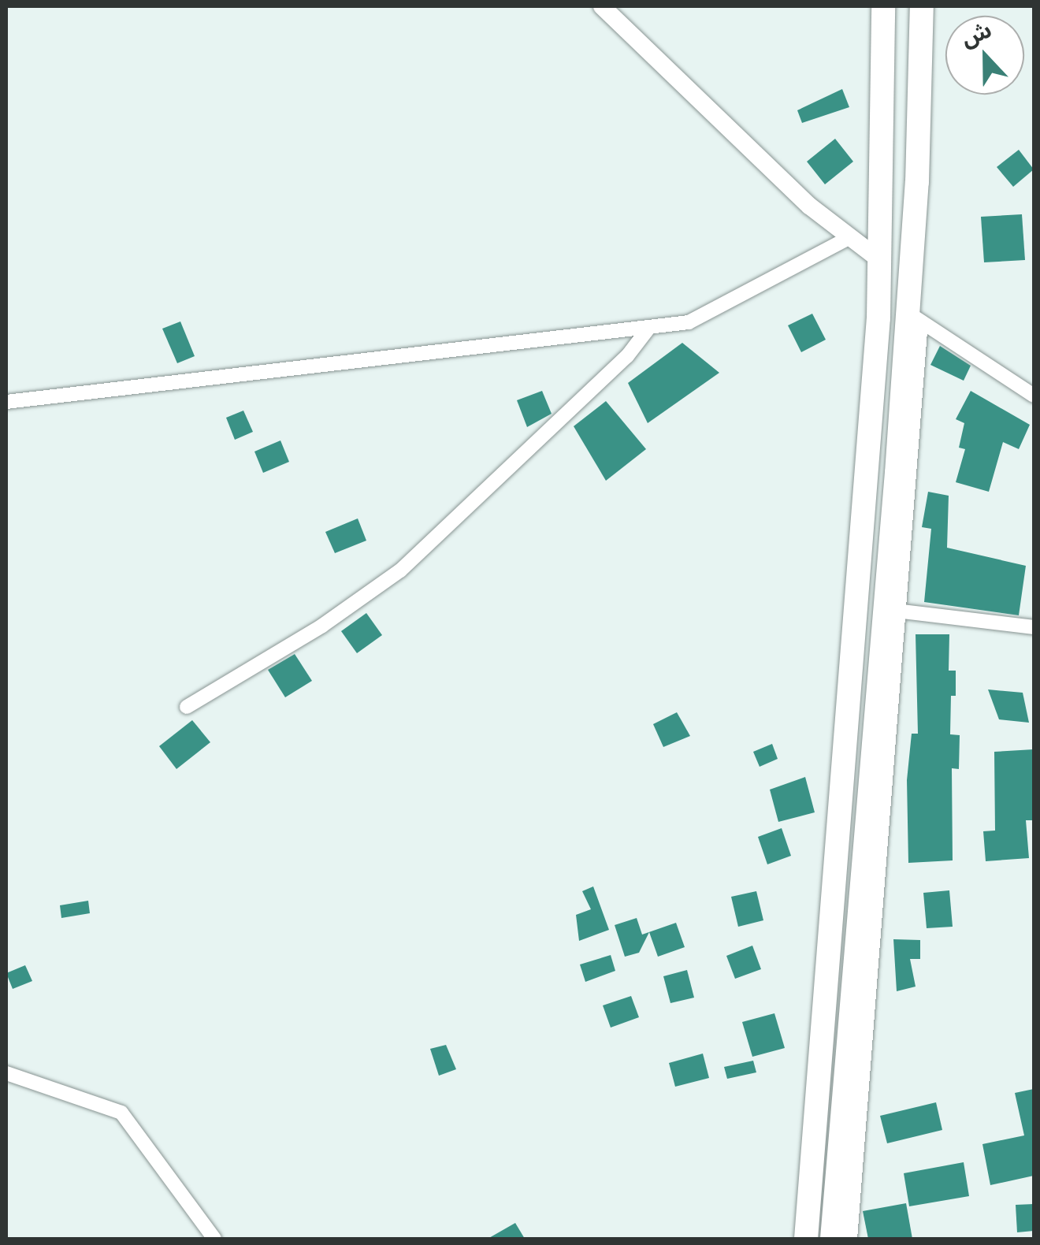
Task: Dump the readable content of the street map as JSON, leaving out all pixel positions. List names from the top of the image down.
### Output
{
  "north": "top"
}
